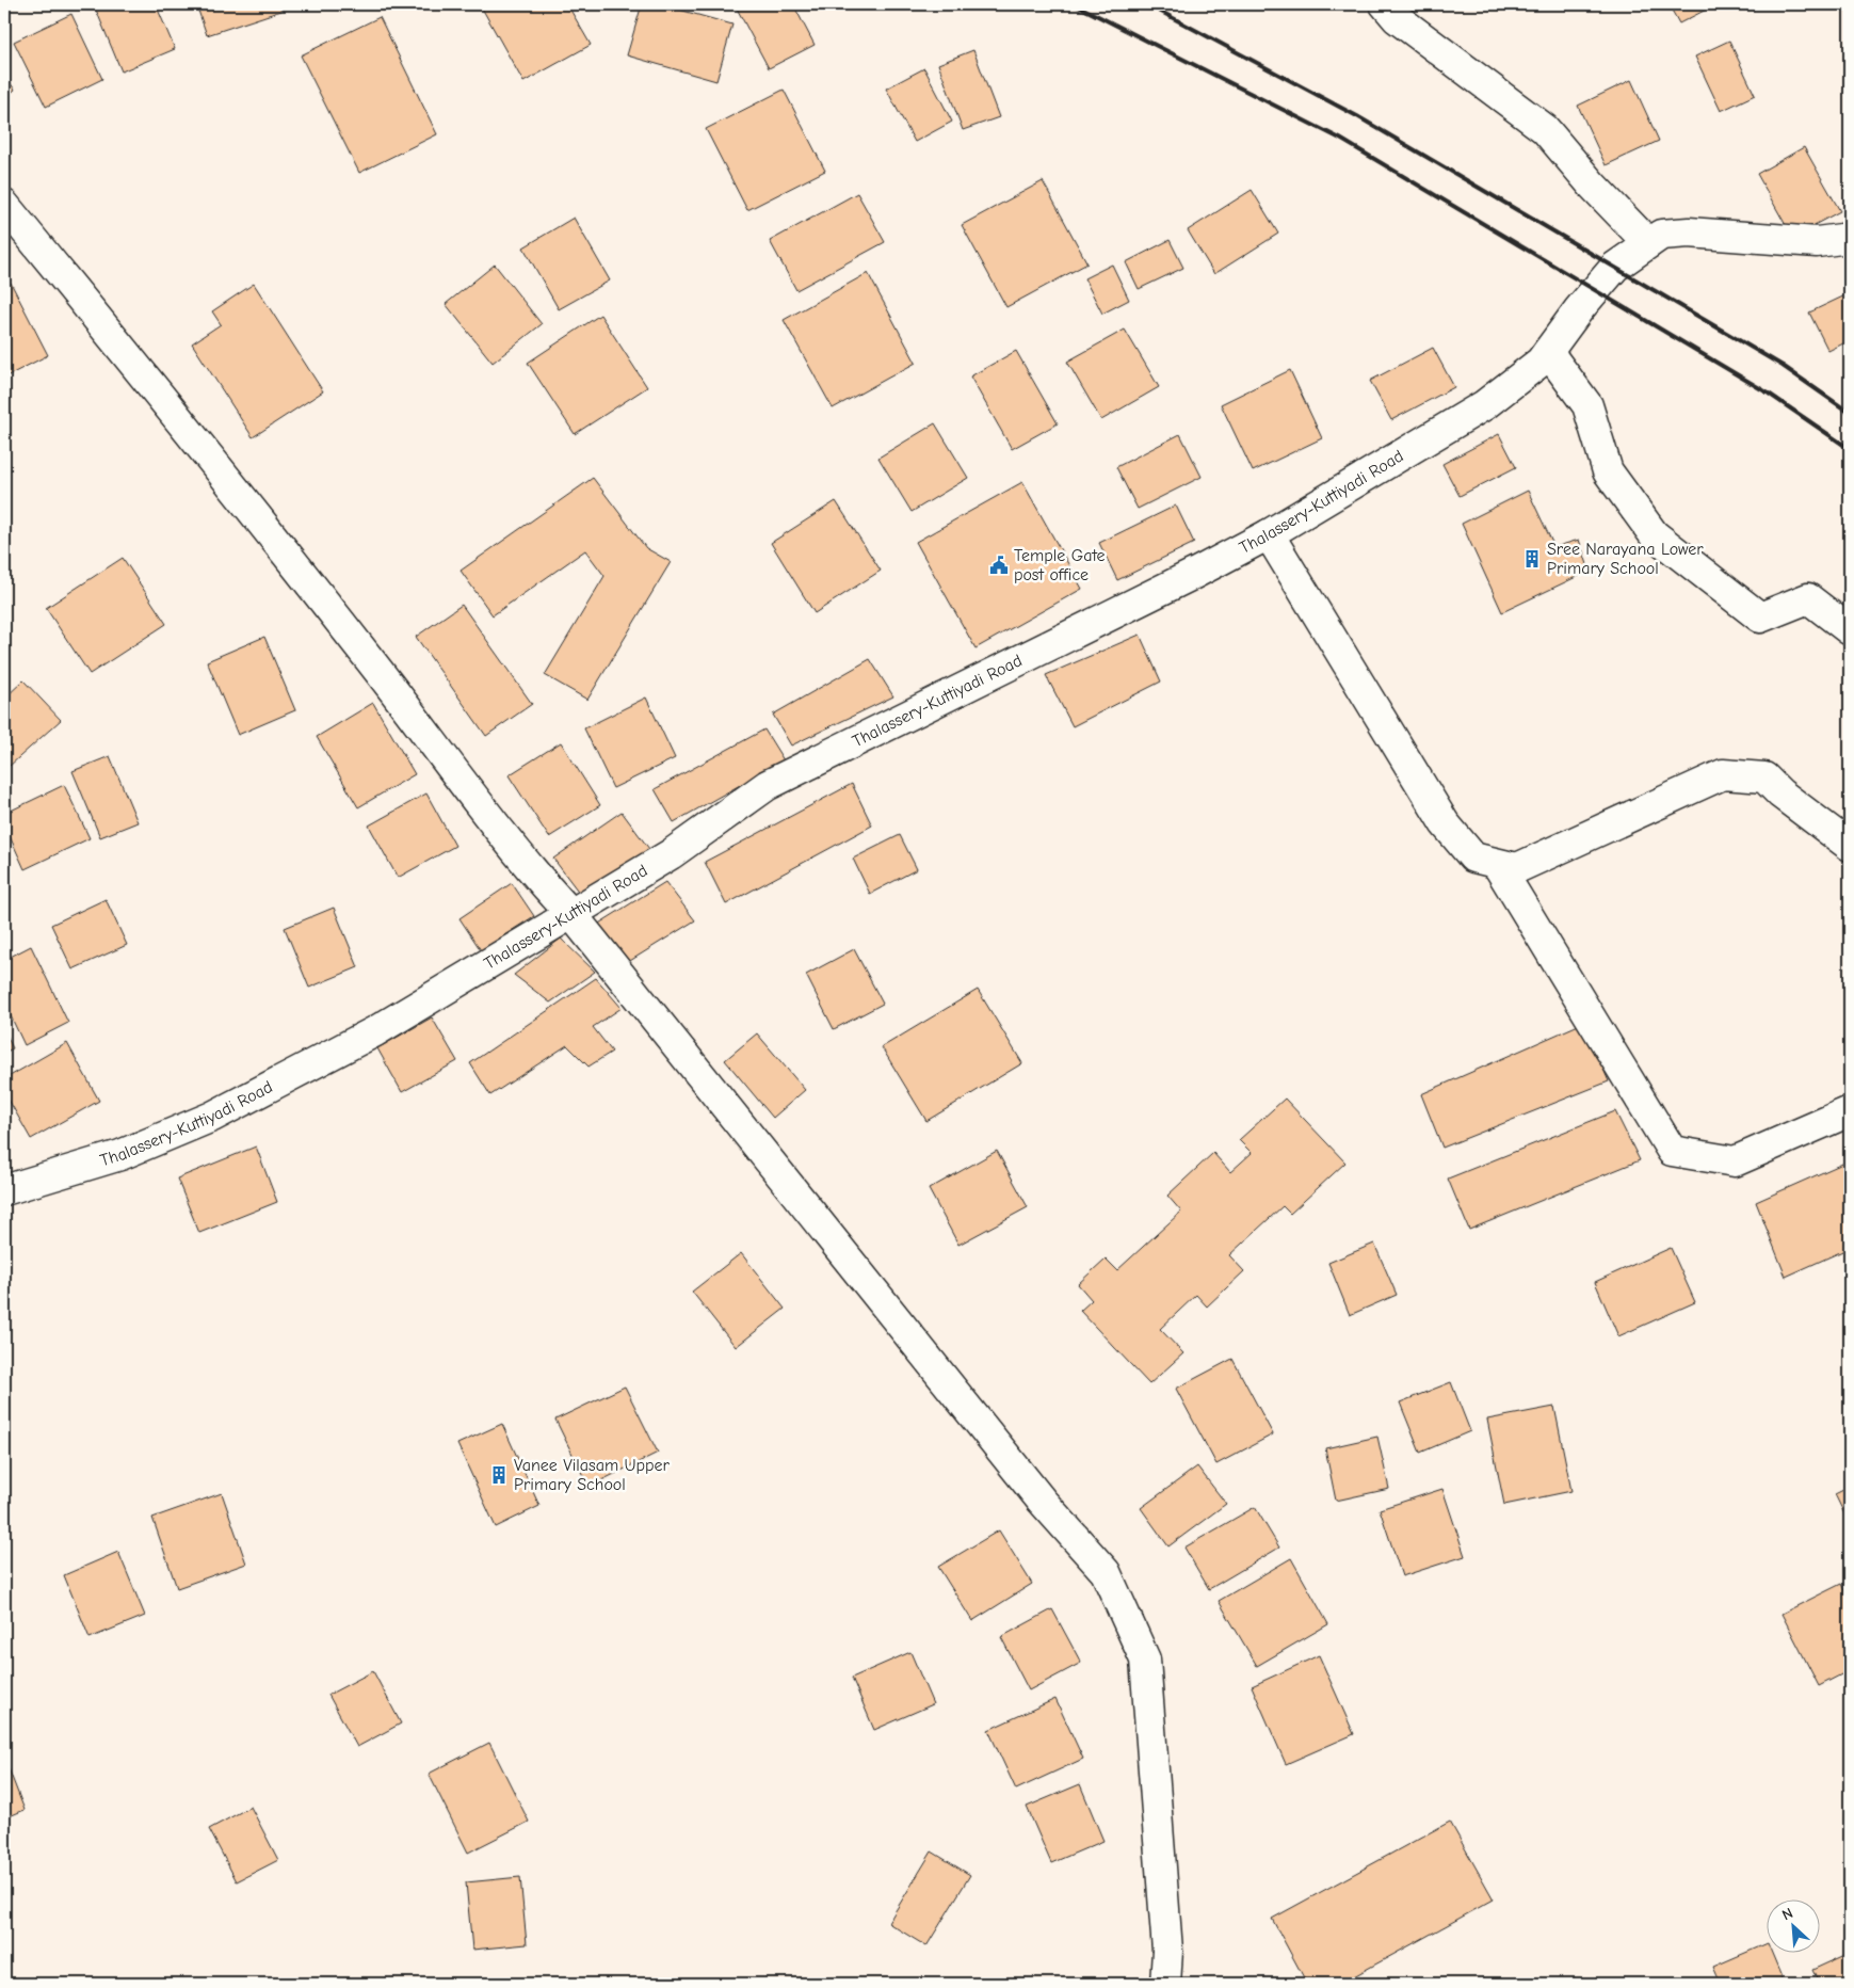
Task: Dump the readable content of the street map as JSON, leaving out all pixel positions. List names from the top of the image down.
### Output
{
  "streets": {
    "street": ["Thalassery-Kuttiyadi Road"]
  },
  "places": {
    "building": ["Sree Narayana Lower Primary School", "Vanee Vilasam Upper Primary School"],
    "public building": ["Temple Gate post office"]
  },
  "north": "top left"
}
